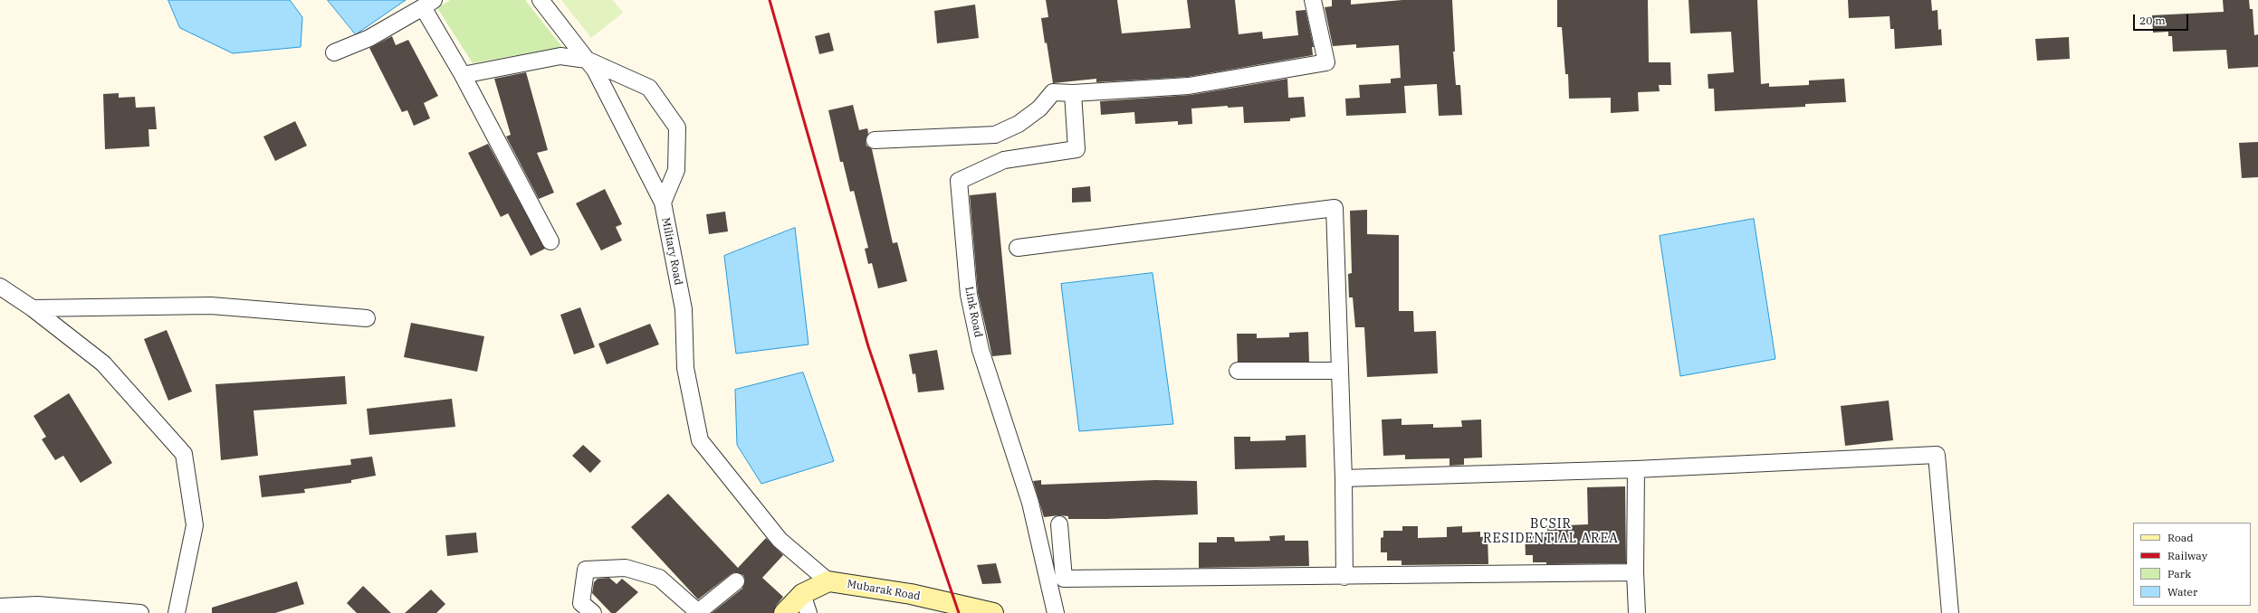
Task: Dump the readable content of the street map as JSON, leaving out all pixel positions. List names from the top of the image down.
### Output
{
  "streets": {
    "street": ["Military Road", "Link Road", "Mubarak Road"]
  },
  "crossings": [
    ["Military Road", "Mubarak Road"]
  ],
  "districts": ["BCSIR RESIDENTIAL AREA"],
  "legend": [
    "Road",
    "Railway",
    "Park",
    "Water"
  ],
  "scale_bar": "20 m"
}
